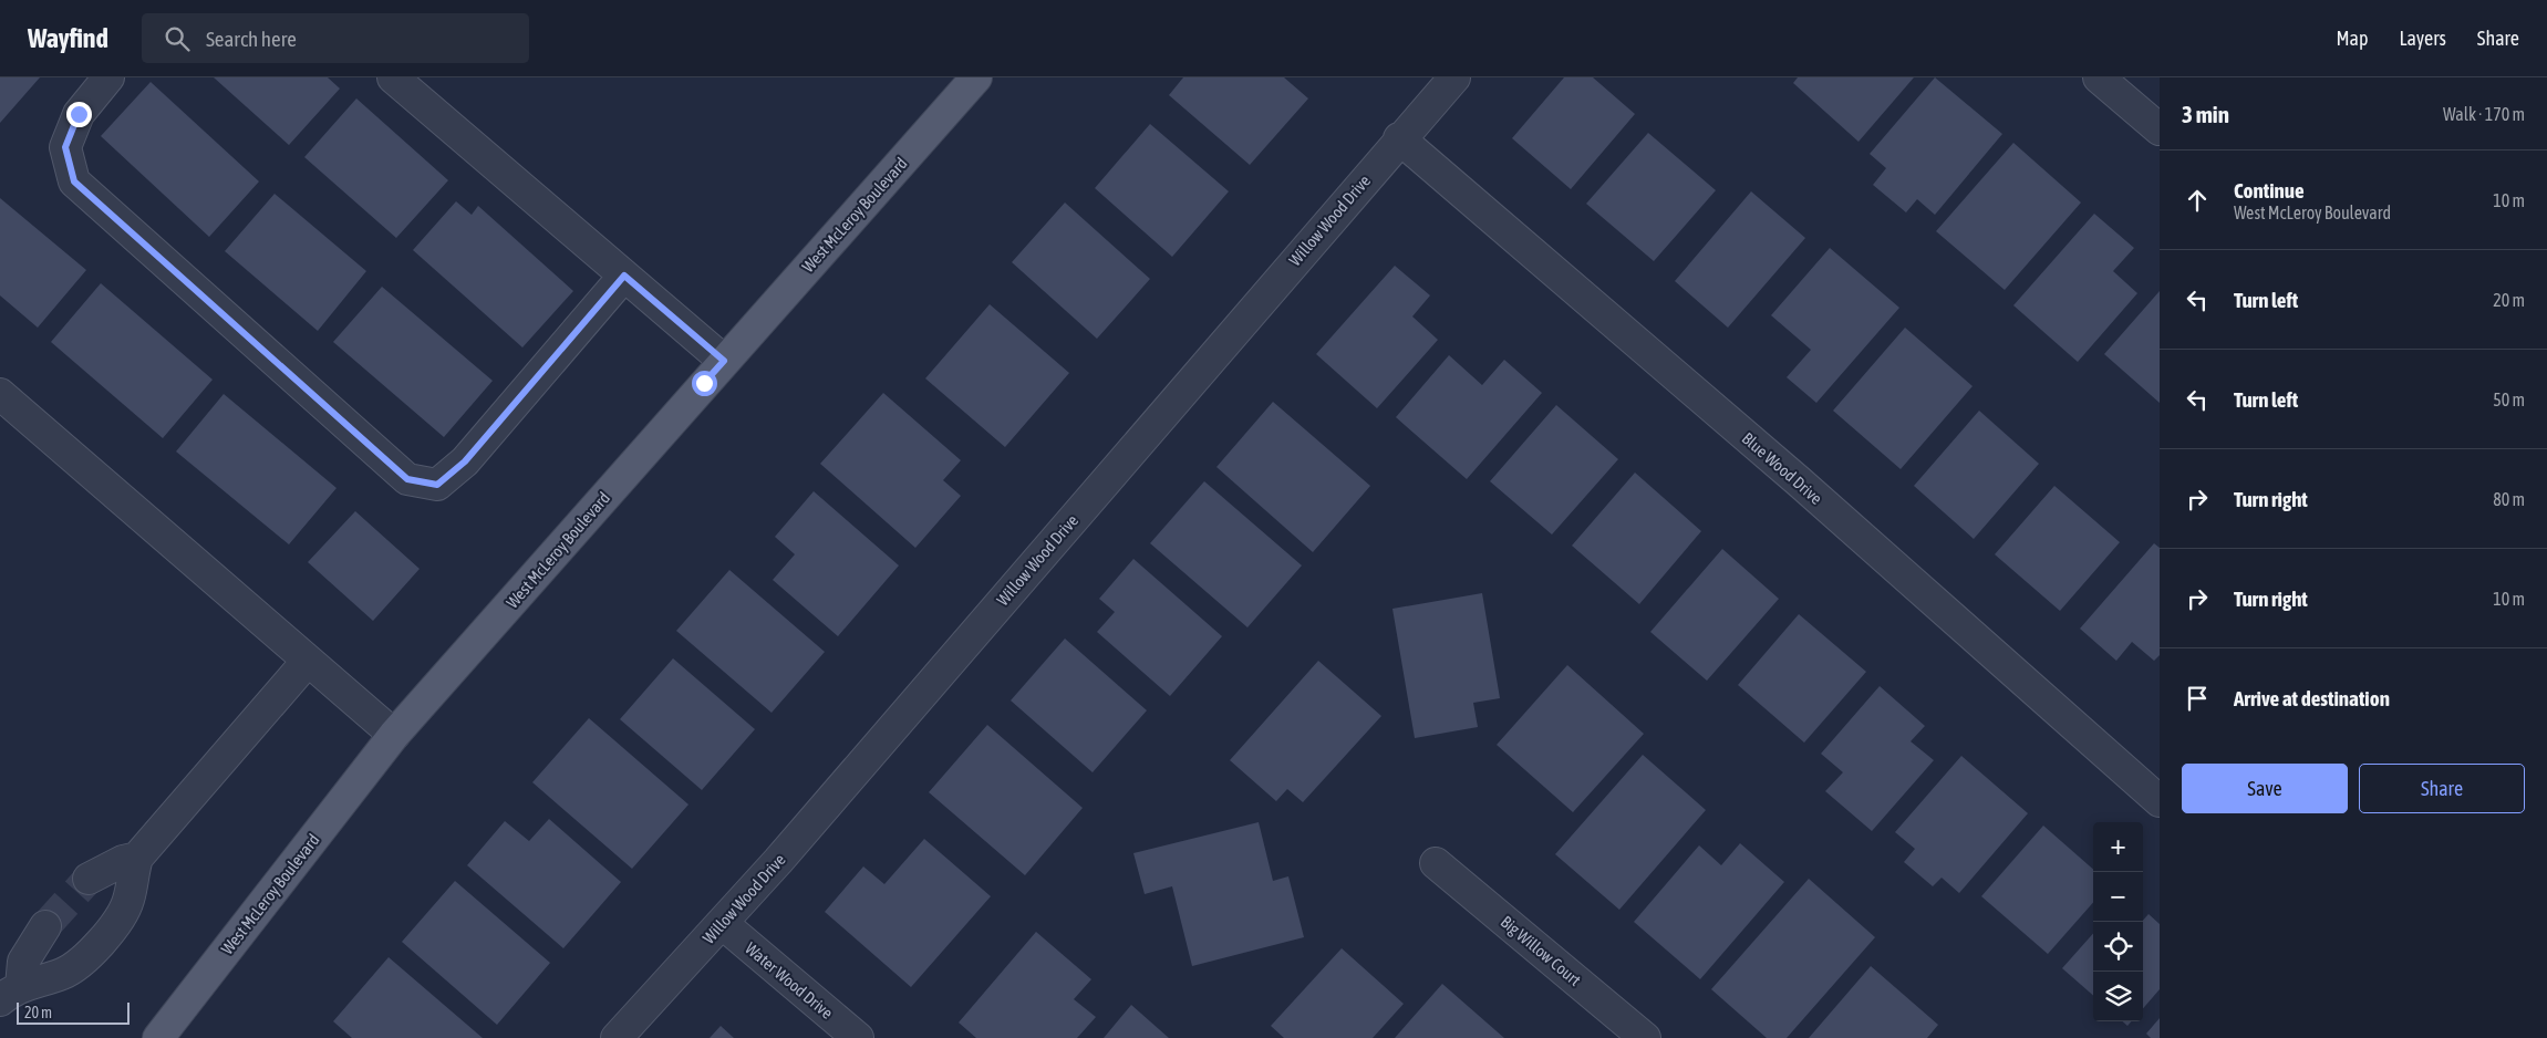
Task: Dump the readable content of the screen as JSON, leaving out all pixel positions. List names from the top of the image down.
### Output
{
  "streets": {
    "main road": ["West McLeroy Boulevard"],
    "street": [
      "Willow Wood Drive",
      "Blue Wood Drive",
      "Big Willow Court",
      "Water Wood Drive"
    ]
  },
  "crossings": [
    ["Willow Wood Drive", "Blue Wood Drive"],
    ["Willow Wood Drive", "Water Wood Drive"]
  ],
  "scale_bar": "20 m",
  "page": {
    "header": "Wayfind",
    "search": "Search here",
    "nav": ["Map", "Layers", "Share"],
    "heading": ["3 min", "Walk · 170 m"],
    "list": [
      ["Continue", "West McLeroy Boulevard", "10 m"],
      ["Turn left", "20 m"],
      ["Turn left", "50 m"],
      ["Turn right", "80 m"],
      ["Turn right", "10 m"],
      "Arrive at destination"
    ],
    "buttons": ["Save", "Share"],
    "map_buttons": ["+", "−"],
    "scale": "20 m"
  }
}
